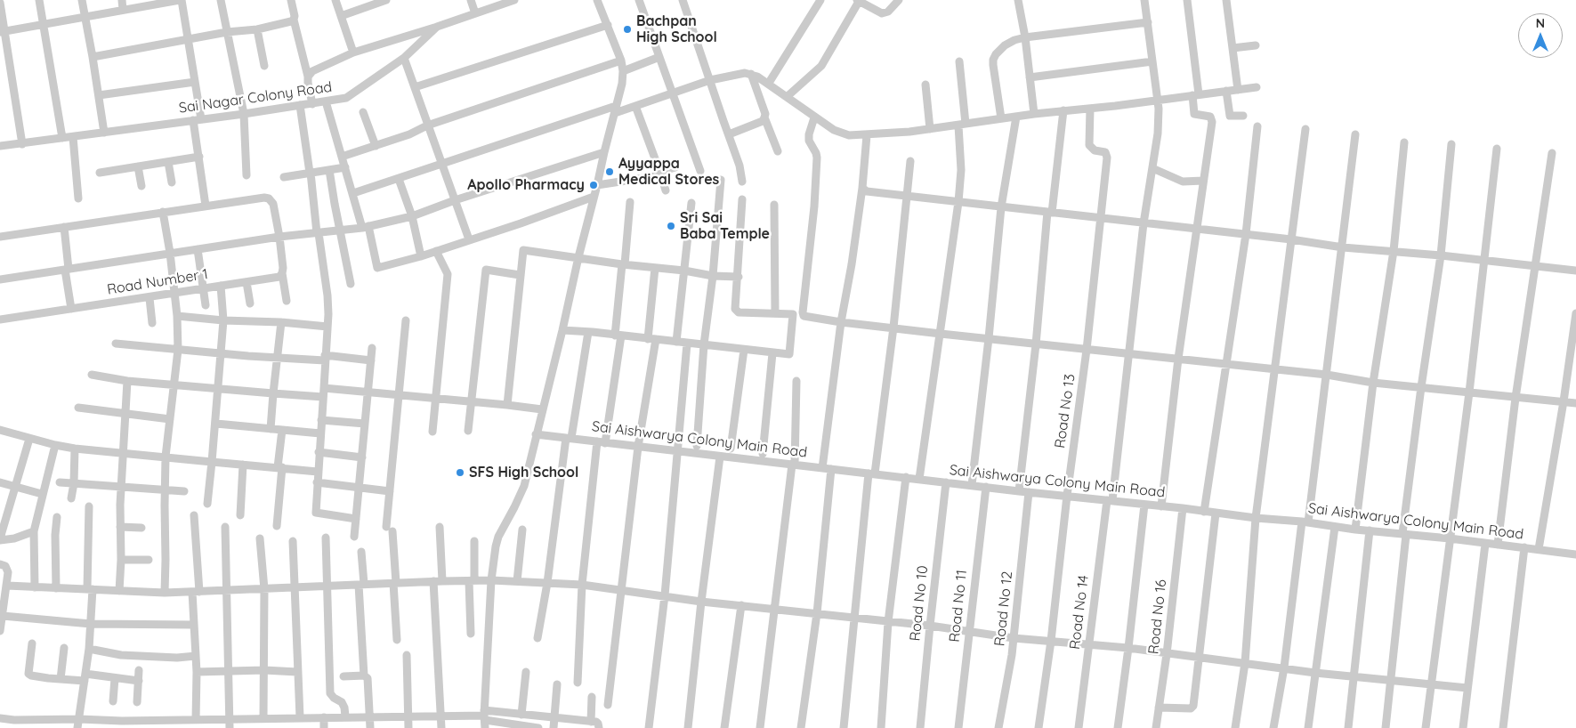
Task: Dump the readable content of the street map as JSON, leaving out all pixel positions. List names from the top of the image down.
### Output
{
  "streets": {
    "street": [
      "Sai Nagar Colony Road",
      "Road Number 1",
      "Road No 13",
      "Sai Aishwarya Colony Main Road",
      "Road No 10",
      "Road No 11",
      "Road No 12",
      "Road No 14",
      "Road No 16"
    ]
  },
  "crossings": [
    ["Road No 13", "Sai Aishwarya Colony Main Road"],
    ["Sai Aishwarya Colony Main Road", "Road No 10"],
    ["Sai Aishwarya Colony Main Road", "Road No 11"],
    ["Sai Aishwarya Colony Main Road", "Road No 12"],
    ["Sai Aishwarya Colony Main Road", "Road No 14"],
    ["Sai Aishwarya Colony Main Road", "Road No 16"]
  ],
  "places": [
    "Bachpan High School",
    "Ayyappa Medical Stores",
    "Apollo Pharmacy",
    "Sri Sai Baba Temple",
    "SFS High School"
  ],
  "north": "top"
}
